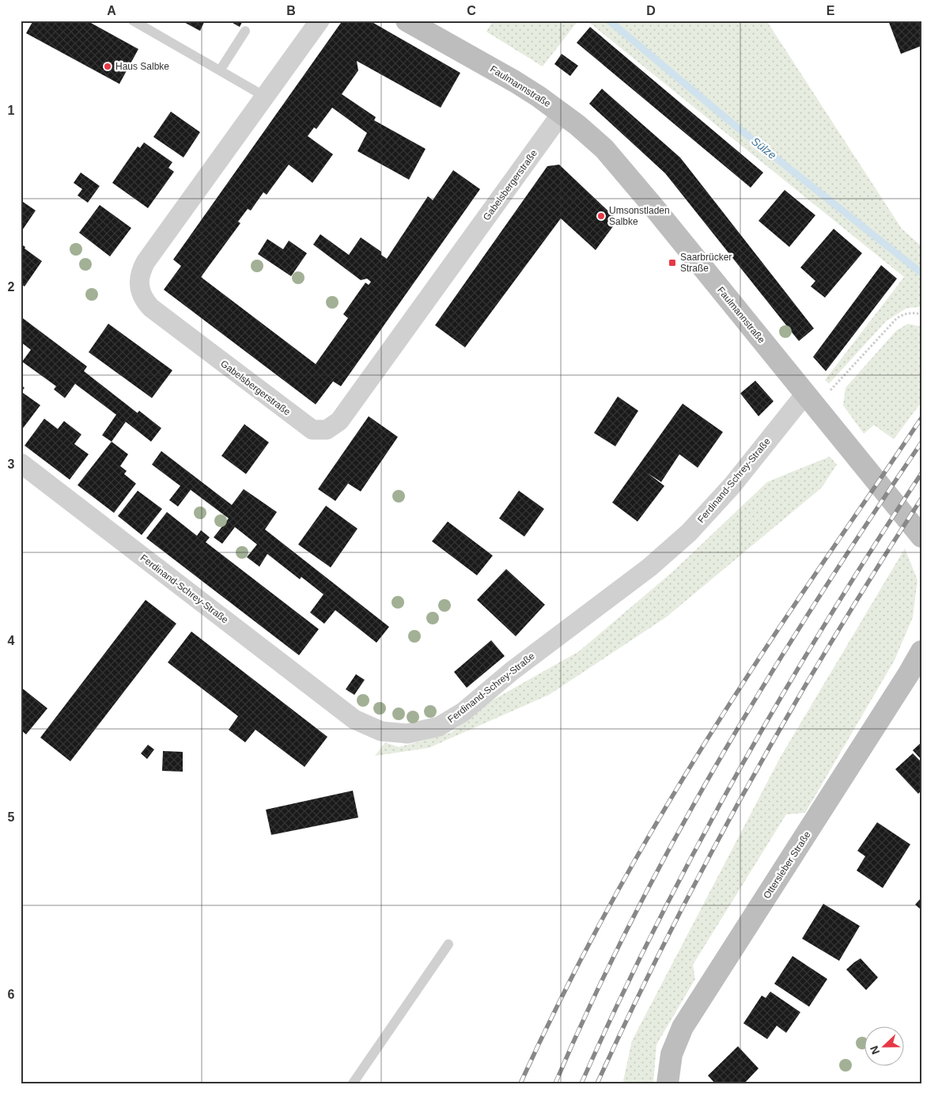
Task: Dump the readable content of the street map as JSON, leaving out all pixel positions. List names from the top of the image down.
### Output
{
  "streets": {
    "main road": ["Faulmannstraße", "Ottersleber Straße"],
    "street": ["Gabelsbergerstraße", "Ferdinand-Schrey-Straße"]
  },
  "crossings": [
    ["Faulmannstraße", "Gabelsbergerstraße"],
    ["Faulmannstraße", "Ferdinand-Schrey-Straße"]
  ],
  "water": ["Sülze"],
  "places": {
    "other": ["Haus Salbke", "Umsonstladen Salbke"],
    "transit": ["Saarbrücker Straße"]
  },
  "north": "left",
  "grid": {
    "columns": [
      "A",
      "B",
      "C",
      "D",
      "E"
    ],
    "rows": [
      "1",
      "2",
      "3",
      "4",
      "5",
      "6"
    ]
  }
}
